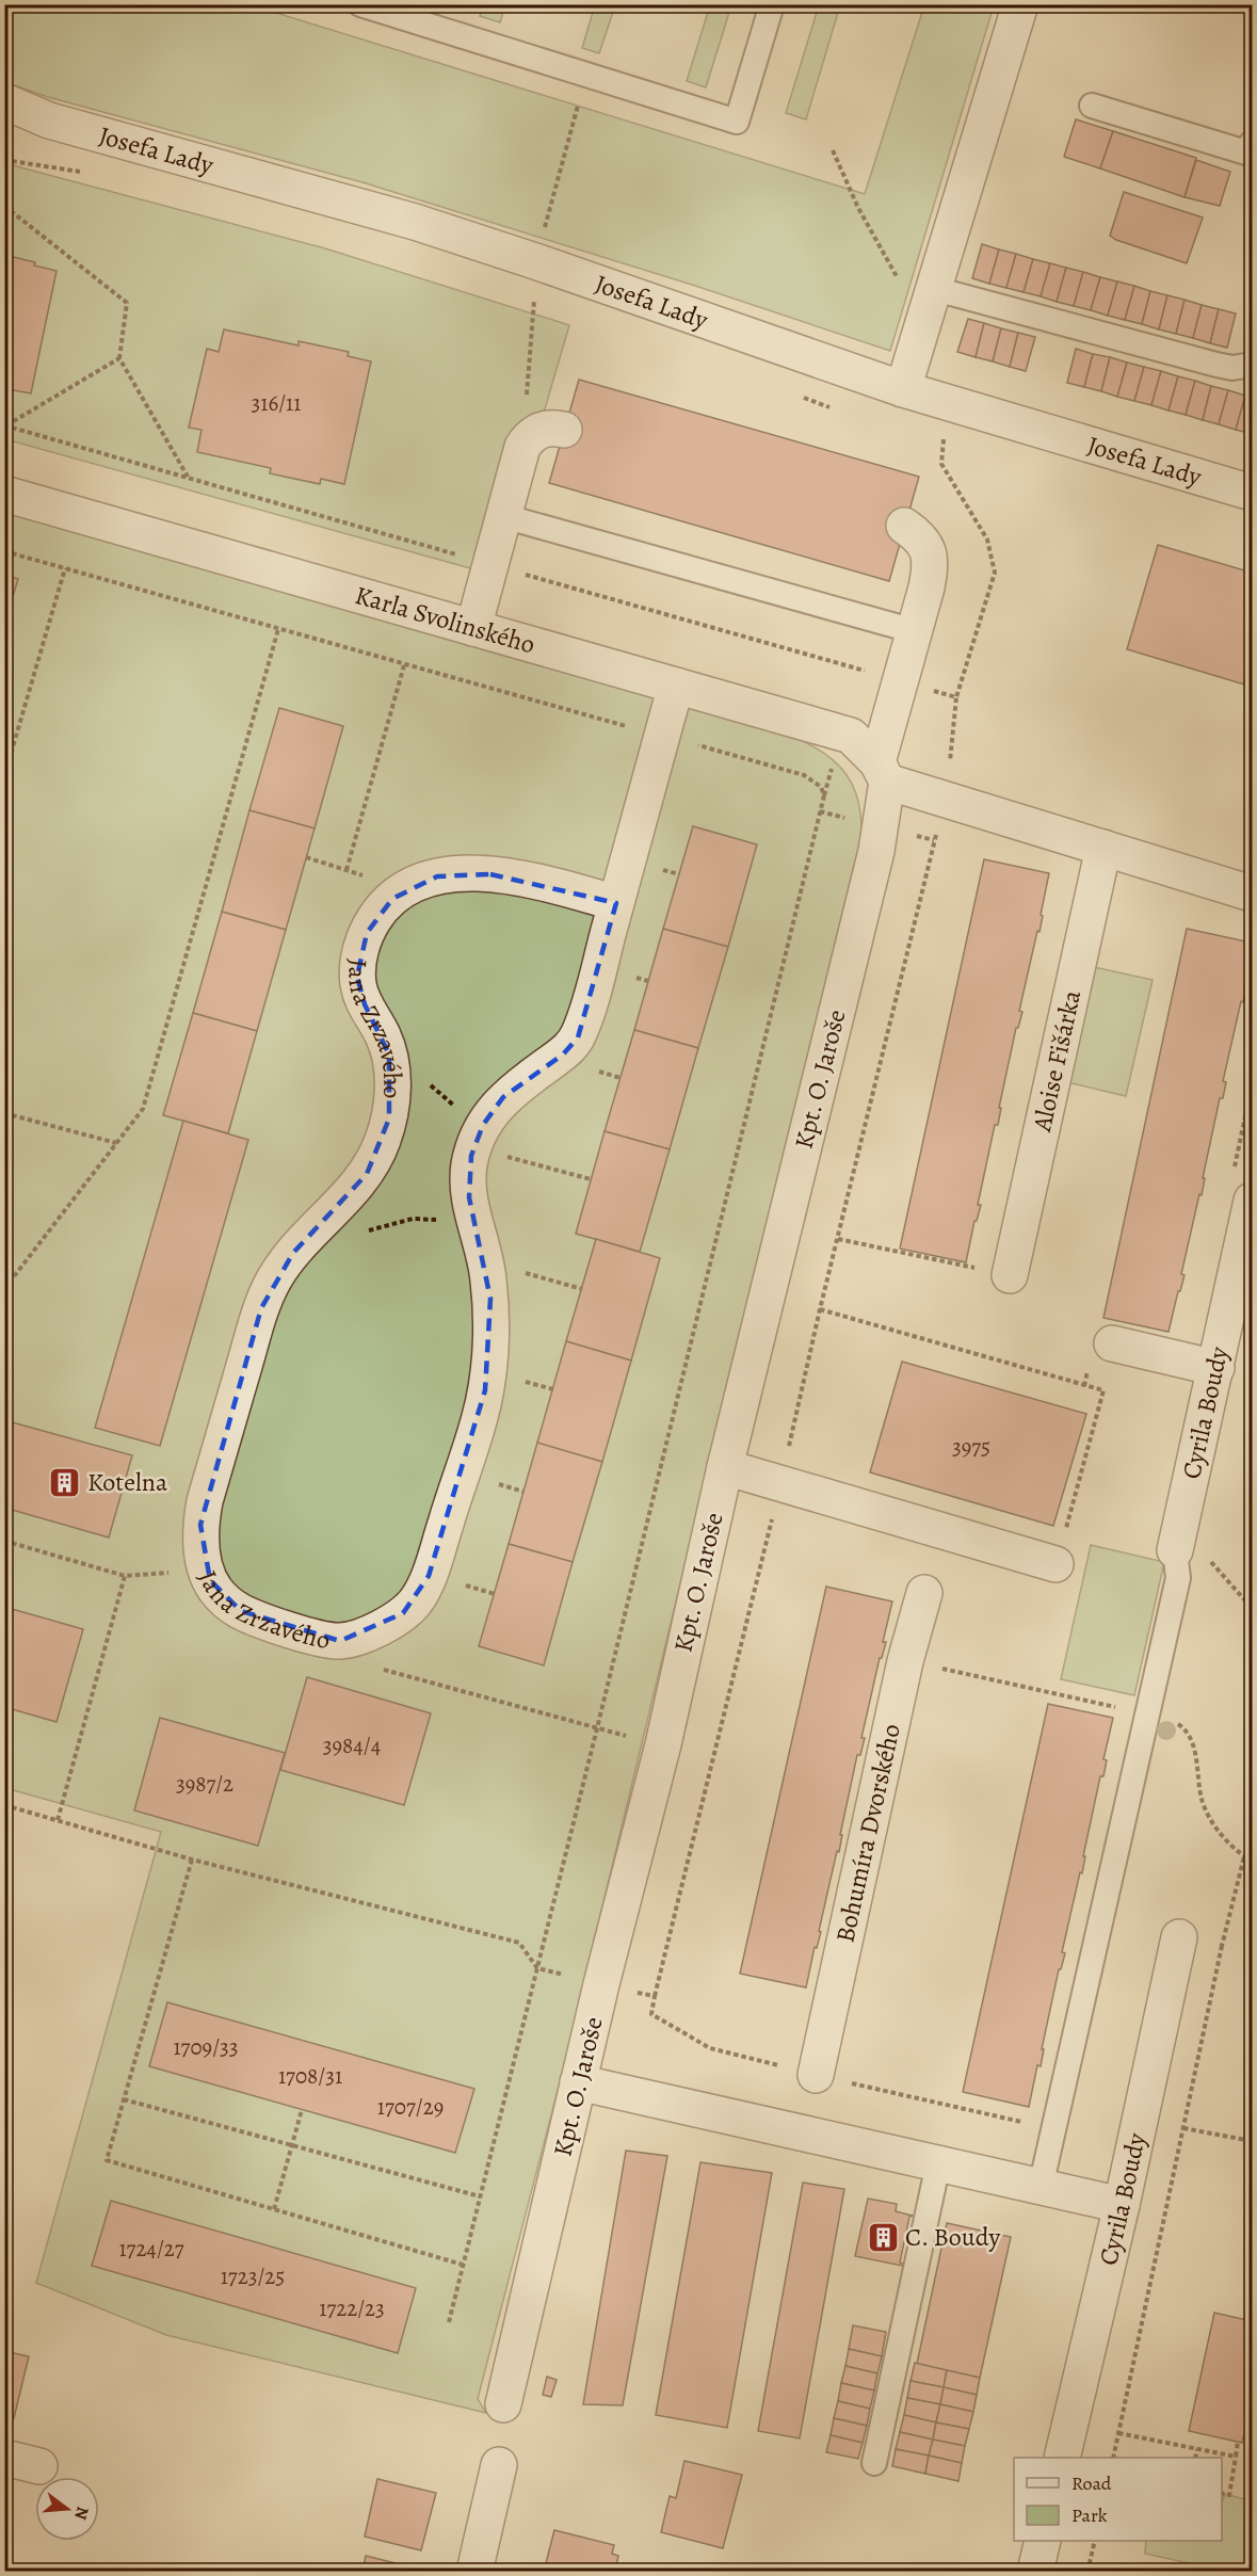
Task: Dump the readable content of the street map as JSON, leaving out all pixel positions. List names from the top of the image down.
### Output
{
  "streets": {
    "street": [
      "Josefa Lady",
      "Karla Svolinského",
      "Jana Zrzavého",
      "Aloise Fišárka",
      "Kpt. O. Jaroše",
      "Cyrila Boudy",
      "Bohumíra Dvorského"
    ]
  },
  "crossings": [
    ["Karla Svolinského", "Jana Zrzavého"],
    ["Karla Svolinského", "Kpt. O. Jaroše"]
  ],
  "places": {
    "building": ["Kotelna", "C. Boudy"]
  },
  "house_numbers": [
    "316/11",
    "3975",
    "3984/4",
    "3987/2",
    "1709/33",
    "1708/31",
    "1707/29",
    "1724/27",
    "1723/25",
    "1722/23"
  ],
  "legend": ["Road", "Park"],
  "north": "right"
}
